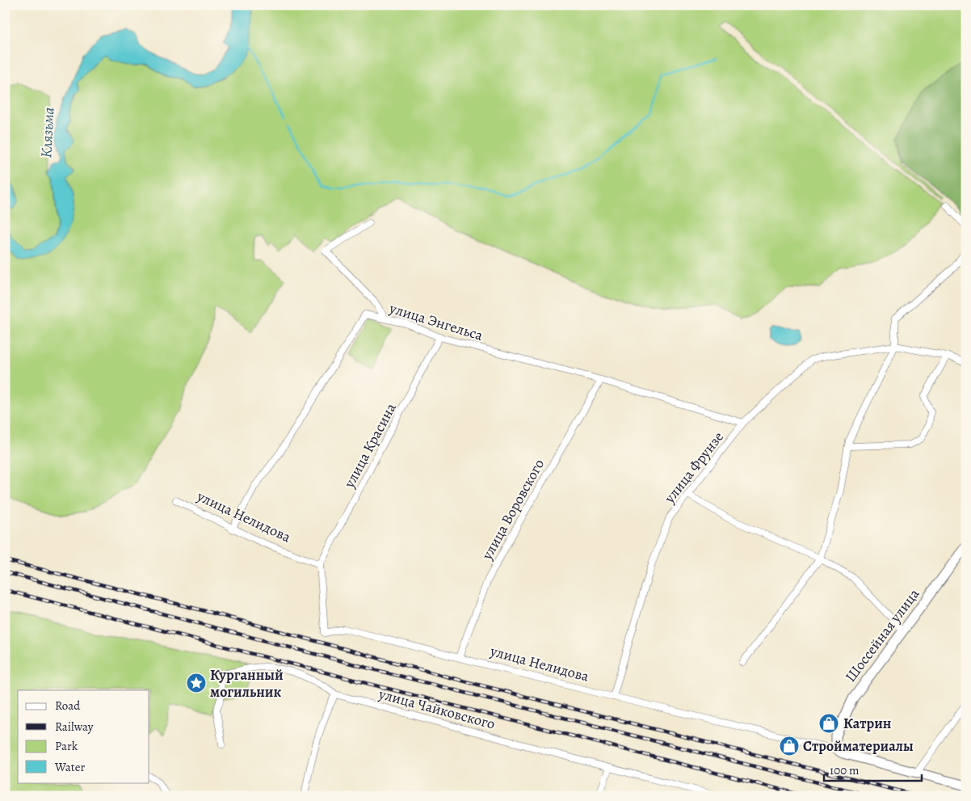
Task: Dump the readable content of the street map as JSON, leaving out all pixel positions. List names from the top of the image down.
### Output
{
  "streets": {
    "main road": ["улица Нелидова", "Шоссейная улица"],
    "street": [
      "улица Энгельса",
      "улица Красина",
      "улица Фрунзе",
      "улица Воровского",
      "улица Чайковского"
    ]
  },
  "crossings": [
    ["улица Энгельса", "улица Красина"],
    ["улица Энгельса", "улица Фрунзе"],
    ["улица Энгельса", "улица Воровского"],
    ["улица Энгельса", "улица Нелидова"],
    ["улица Красина", "улица Нелидова"],
    ["улица Фрунзе", "улица Нелидова"],
    ["улица Воровского", "улица Нелидова"],
    ["улица Нелидова", "Шоссейная улица"]
  ],
  "water": ["Клязьма"],
  "places": {
    "place": ["Курганный могильник"],
    "shop": ["Катрин", "Стройматериалы"]
  },
  "legend": [
    "Road",
    "Railway",
    "Park",
    "Water"
  ],
  "scale_bar": "100 m"
}
